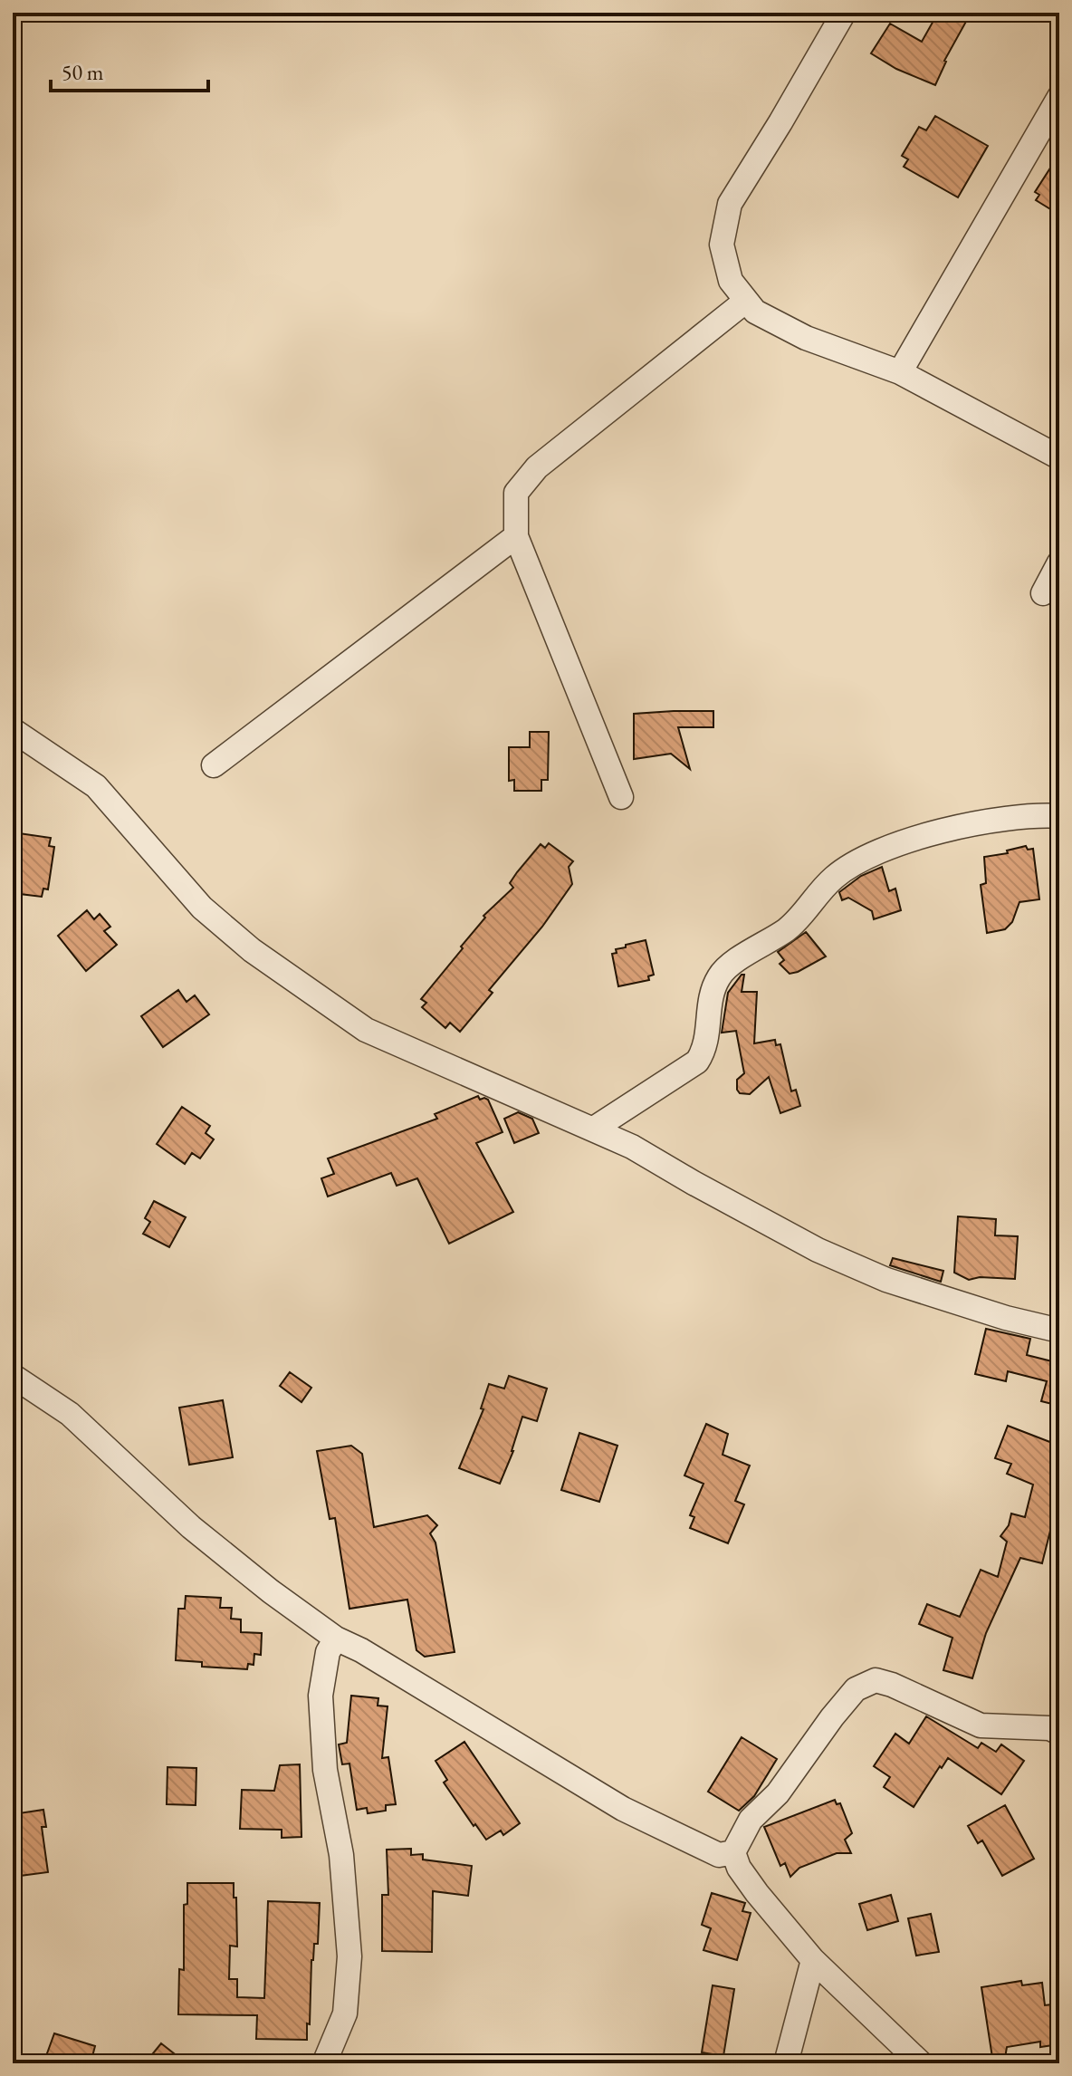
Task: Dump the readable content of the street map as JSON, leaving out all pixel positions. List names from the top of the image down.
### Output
{
  "scale_bar": "50 m"
}
